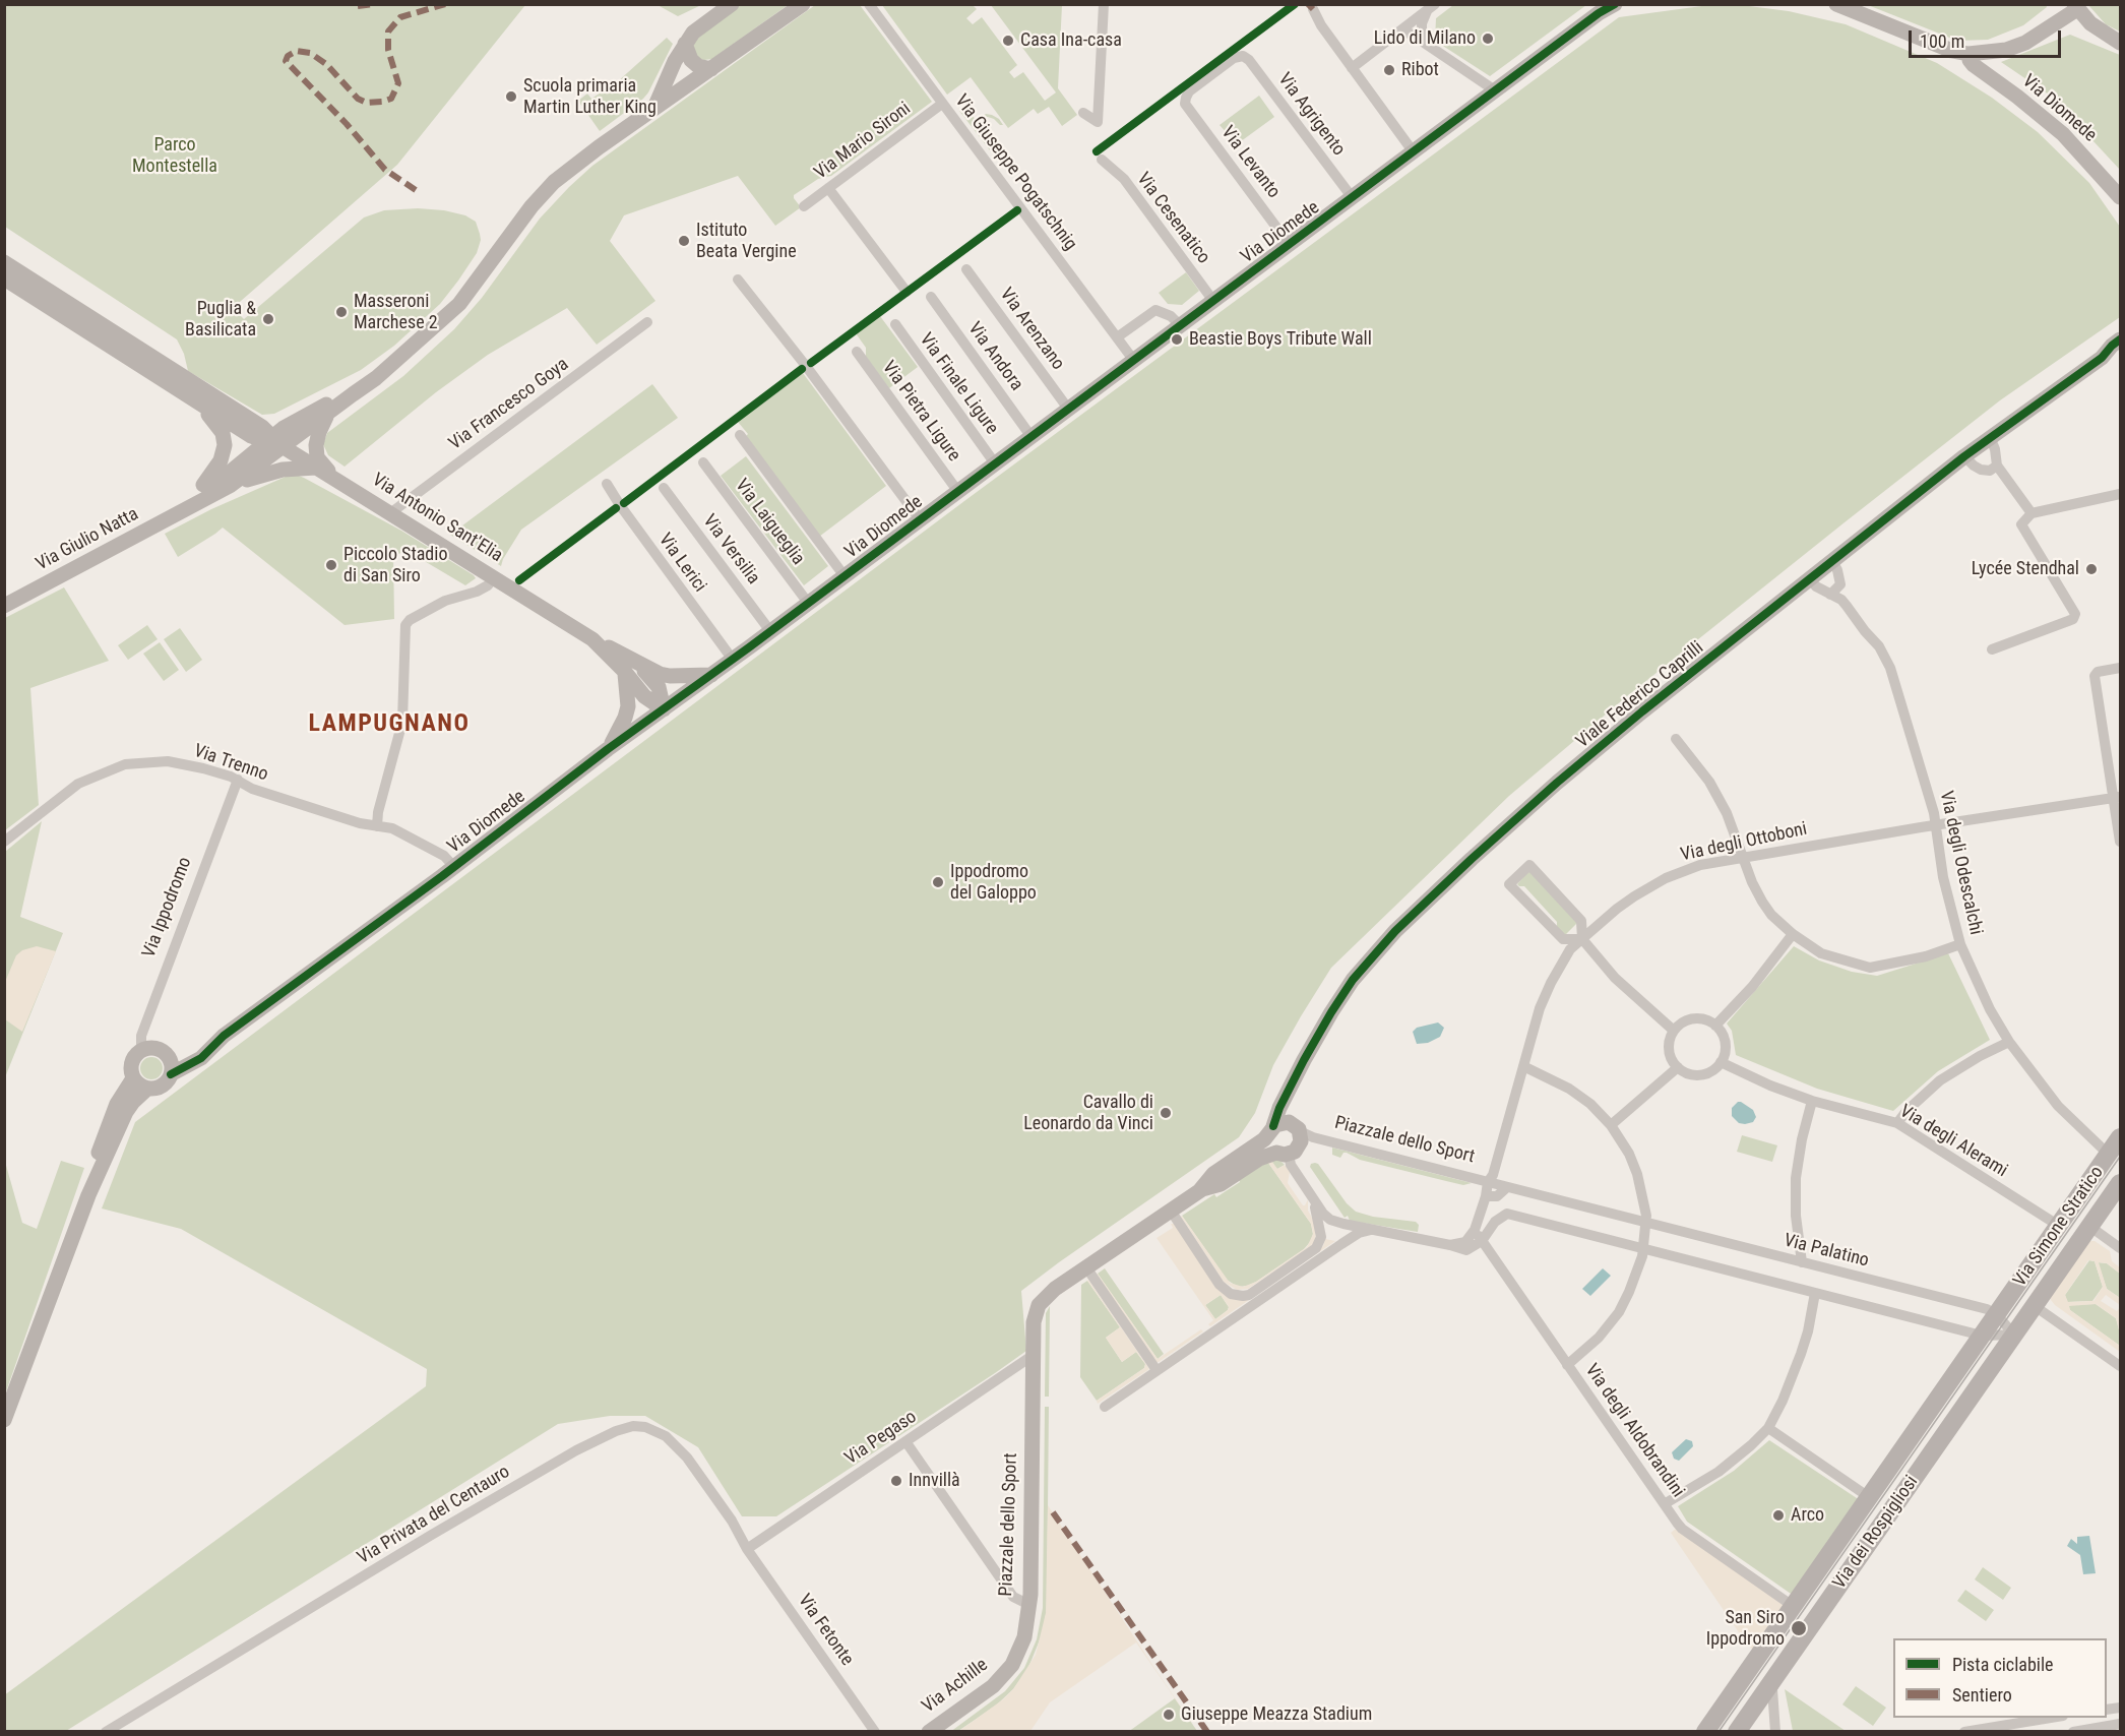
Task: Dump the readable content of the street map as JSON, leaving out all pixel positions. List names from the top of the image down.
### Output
{
  "streets": {
    "main road": ["Via Simone Stratico", "Via dei Rospigliosi"],
    "street": [
      "Via Diomede",
      "Via Agrigento",
      "Via Mario Sironi",
      "Via Levanto",
      "Via Giuseppe Pogatschnig",
      "Via Cesenatico",
      "Via Arenzano",
      "Via Andora",
      "Via Finale Ligure",
      "Via Francesco Goya",
      "Via Pietra Ligure",
      "Via Antonio Sant'Elia",
      "Via Laigueglia",
      "Via Giulio Natta",
      "Via Versilia",
      "Via Lerici",
      "Viale Federico Caprilli",
      "Via Trenno",
      "Via degli Ottoboni",
      "Via degli Odescalchi",
      "Via Ippodromo",
      "Piazzale dello Sport",
      "Via degli Alerami",
      "Via Palatino",
      "Via degli Aldobrandini",
      "Via Pegaso",
      "Via Privata del Centauro",
      "Via Fetonte",
      "Via Achille"
    ]
  },
  "crossings": [
    ["Via Diomede", "Via Agrigento"],
    ["Via Diomede", "Via Levanto"],
    ["Via Diomede", "Via Giuseppe Pogatschnig"],
    ["Via Diomede", "Via Cesenatico"],
    ["Via Diomede", "Via Arenzano"],
    ["Via Diomede", "Via Andora"],
    ["Via Diomede", "Via Finale Ligure"],
    ["Via Diomede", "Via Pietra Ligure"],
    ["Via Diomede", "Via Antonio Sant'Elia"],
    ["Via Diomede", "Via Laigueglia"],
    ["Via Diomede", "Via Versilia"],
    ["Via Diomede", "Via Lerici"],
    ["Via Diomede", "Via Trenno"],
    ["Via Diomede", "Via Ippodromo"],
    ["Via Agrigento", "Via Levanto"],
    ["Via Mario Sironi", "Via Giuseppe Pogatschnig"],
    ["Via Francesco Goya", "Via Antonio Sant'Elia"],
    ["Via Antonio Sant'Elia", "Via Giulio Natta"],
    ["Viale Federico Caprilli", "Piazzale dello Sport"],
    ["Via Trenno", "Via Ippodromo"],
    ["Via degli Ottoboni", "Via degli Odescalchi"],
    ["Via degli Ottoboni", "Piazzale dello Sport"],
    ["Via degli Ottoboni", "Via Palatino"],
    ["Via degli Odescalchi", "Via Simone Stratico"],
    ["Piazzale dello Sport", "Via Palatino"],
    ["Piazzale dello Sport", "Via Pegaso"],
    ["Piazzale dello Sport", "Via Achille"],
    ["Via degli Alerami", "Via Simone Stratico"],
    ["Via Simone Stratico", "Via Palatino"],
    ["Via Simone Stratico", "Via dei Rospigliosi"],
    ["Via Palatino", "Via dei Rospigliosi"],
    ["Via degli Aldobrandini", "Via dei Rospigliosi"],
    ["Via Pegaso", "Via Privata del Centauro"],
    ["Via Pegaso", "Via Fetonte"],
    ["Via Privata del Centauro", "Via Fetonte"]
  ],
  "districts": ["LAMPUGNANO"],
  "parks": ["Parco Montestella"],
  "places": [
    "Lido di Milano",
    "Casa Ina-casa",
    "Ribot",
    "Scuola primaria Martin Luther King",
    "Istituto Beata Vergine",
    "Masseroni Marchese 2",
    "Puglia & Basilicata",
    "Beastie Boys Tribute Wall",
    "Piccolo Stadio di San Siro",
    "Lycée Stendhal",
    "Ippodromo del Galoppo",
    "Cavallo di Leonardo da Vinci",
    "Innvillà",
    "Arco",
    "San Siro Ippodromo",
    "Giuseppe Meazza Stadium"
  ],
  "legend": ["Pista ciclabile", "Sentiero"],
  "scale_bar": "100 m"
}
